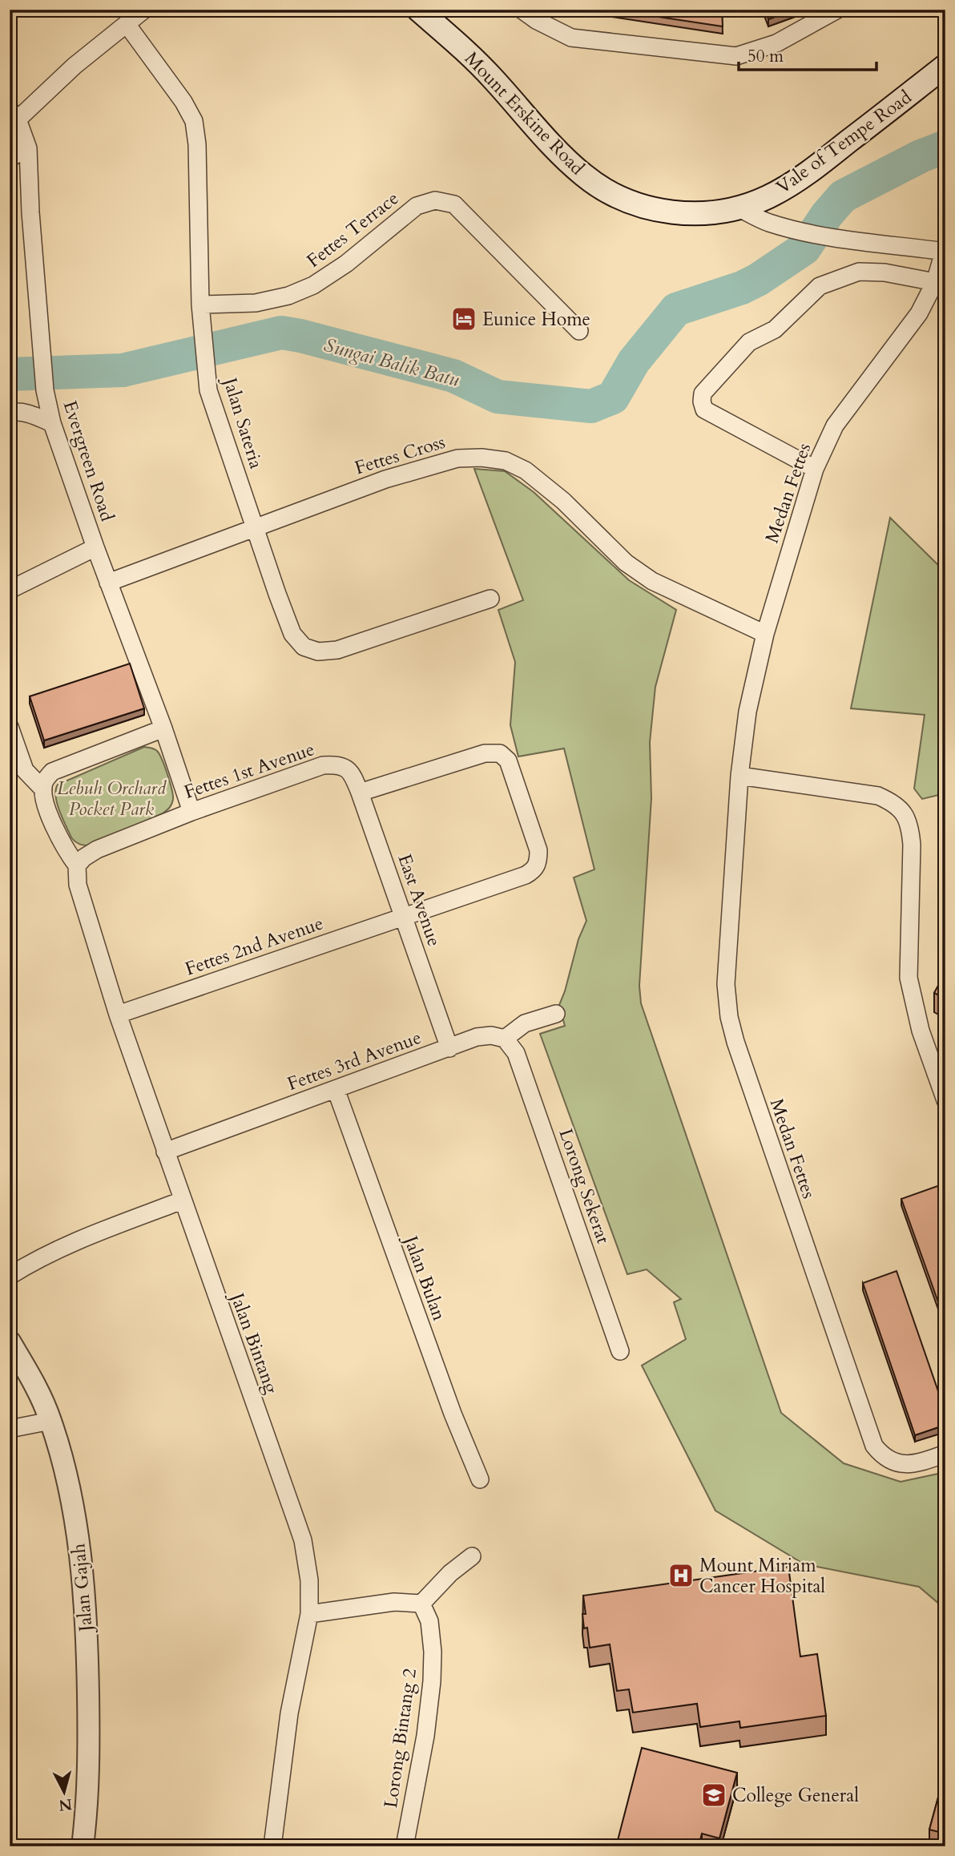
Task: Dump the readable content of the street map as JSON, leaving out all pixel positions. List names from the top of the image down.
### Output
{
  "streets": {
    "main road": ["Mount Erskine Road", "Vale of Tempe Road"],
    "street": [
      "Fettes Terrace",
      "Jalan Sateria",
      "Fettes Cross",
      "Evergreen Road",
      "Medan Fettes",
      "Fettes 1st Avenue",
      "East Avenue",
      "Fettes 2nd Avenue",
      "Fettes 3rd Avenue",
      "Lorong Sekerat",
      "Jalan Bulan",
      "Jalan Bintang",
      "Jalan Gajah",
      "Lorong Bintang 2"
    ]
  },
  "crossings": [
    ["Mount Erskine Road", "Vale of Tempe Road"],
    ["Fettes Terrace", "Jalan Sateria"],
    ["Jalan Sateria", "Fettes Cross"],
    ["Fettes Cross", "Evergreen Road"],
    ["Fettes Cross", "Medan Fettes"],
    ["Evergreen Road", "Fettes 1st Avenue"],
    ["Fettes 1st Avenue", "East Avenue"],
    ["Fettes 1st Avenue", "Jalan Bintang"],
    ["East Avenue", "Fettes 2nd Avenue"],
    ["East Avenue", "Fettes 3rd Avenue"],
    ["Fettes 2nd Avenue", "Jalan Bintang"],
    ["Fettes 3rd Avenue", "Lorong Sekerat"],
    ["Fettes 3rd Avenue", "Jalan Bulan"],
    ["Fettes 3rd Avenue", "Jalan Bintang"]
  ],
  "water": ["Sungai Balik Batu"],
  "parks": ["Lebuh Orchard Pocket Park"],
  "places": {
    "hotel": ["Eunice Home"],
    "hospital": ["Mount Miriam Cancer Hospital"],
    "school or university": ["College General"]
  },
  "scale_bar": "50 m",
  "north": "bottom"
}
